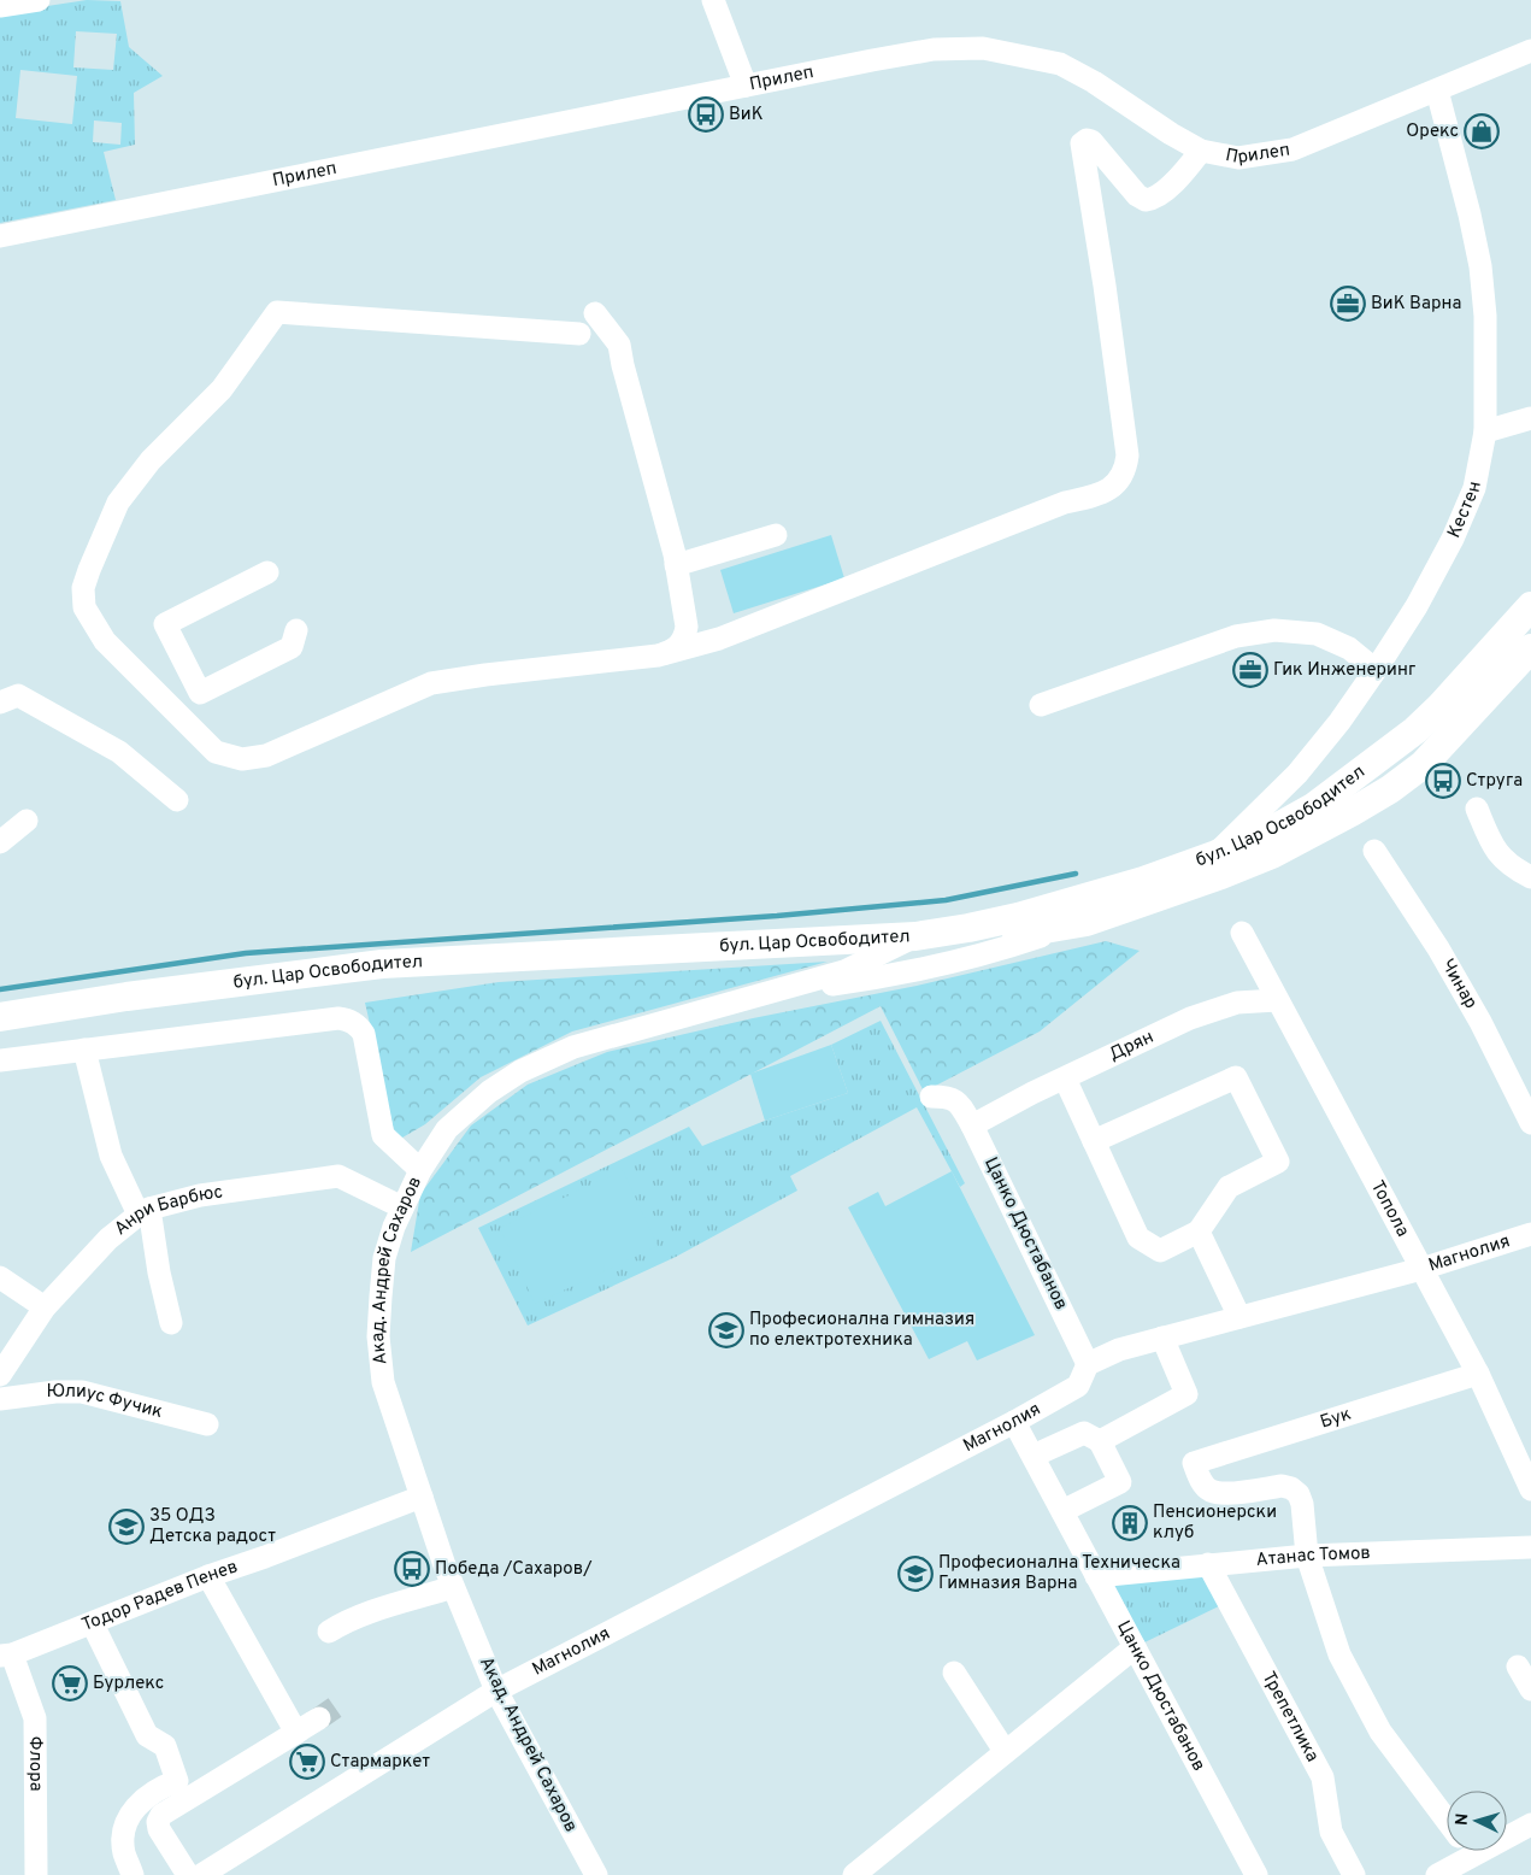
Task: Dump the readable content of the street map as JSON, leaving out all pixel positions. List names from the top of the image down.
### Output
{
  "streets": {
    "main road": ["бул. Цар Освободител"],
    "street": [
      "Прилеп",
      "Кестен",
      "Чинар",
      "Дрян",
      "Топола",
      "Анри Барбюс",
      "Цанко Дюстабанов",
      "Магнолия",
      "Акад. Андрей Сахаров",
      "Юлиус Фучик",
      "Бук",
      "Атанас Томов",
      "Тодор Радев Пенев",
      "Трепетлика",
      "Флора"
    ]
  },
  "crossings": [
    ["Прилеп", "Кестен"],
    ["Кестен", "бул. Цар Освободител"],
    ["Дрян", "Топола"],
    ["Дрян", "Цанко Дюстабанов"],
    ["Топола", "Магнолия"],
    ["Топола", "Бук"],
    ["Анри Барбюс", "Акад. Андрей Сахаров"],
    ["Цанко Дюстабанов", "Магнолия"],
    ["Цанко Дюстабанов", "Атанас Томов"],
    ["Магнолия", "Акад. Андрей Сахаров"],
    ["Акад. Андрей Сахаров", "Тодор Радев Пенев"],
    ["Бук", "Атанас Томов"],
    ["Атанас Томов", "Трепетлика"],
    ["Тодор Радев Пенев", "Флора"]
  ],
  "places": {
    "bus stop": ["ВиК", "Струга", "Победа /Сахаров/"],
    "shop": ["Орекс"],
    "office": ["ВиК Варна", "Гик Инженеринг"],
    "school or university": ["Професионална гимназия по електротехника", "35 ОДЗ Детска радост", "Професионална Техническа Гимназия Варна"],
    "building": ["Пенсионерски клуб"],
    "supermarket": ["Бурлекс", "Стармаркет"]
  },
  "north": "left"
}
